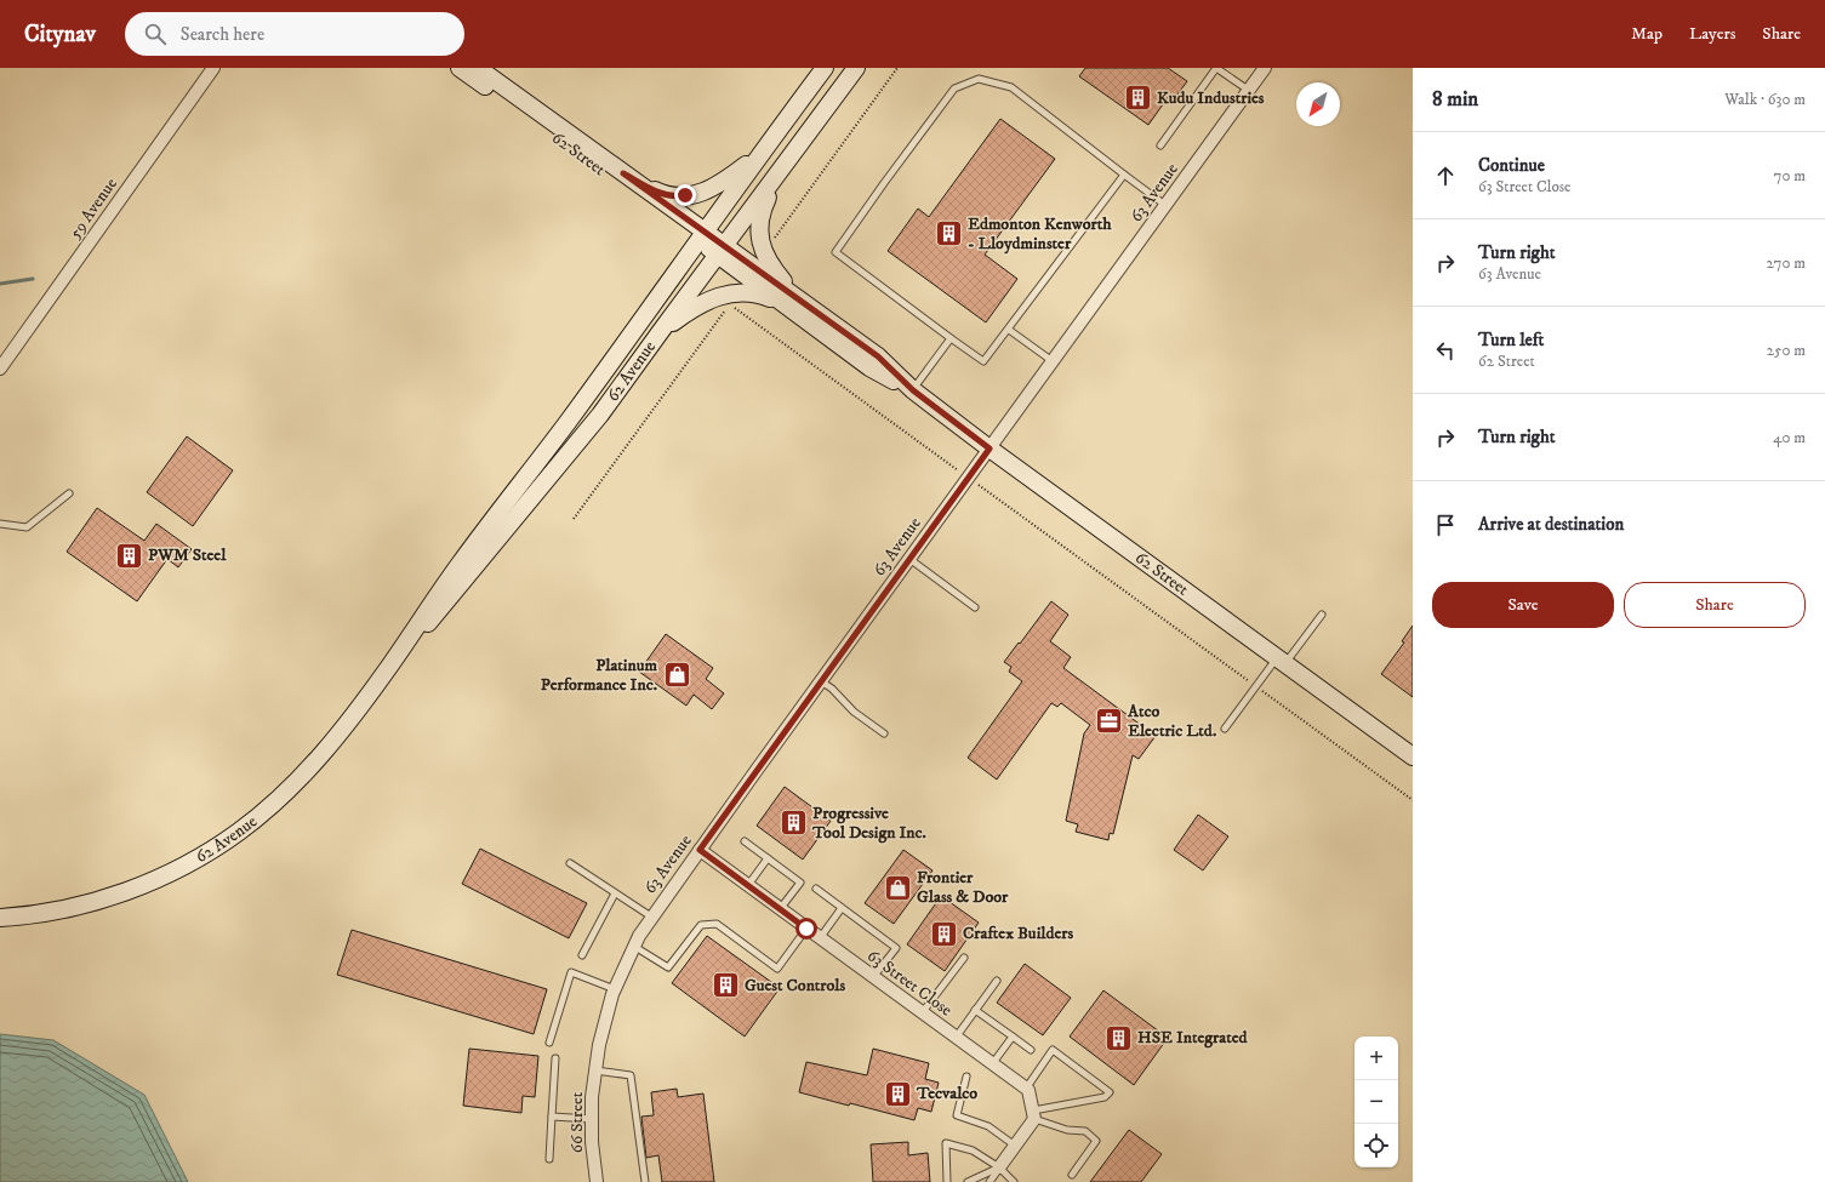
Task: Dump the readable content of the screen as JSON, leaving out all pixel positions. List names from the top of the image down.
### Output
{
  "streets": {
    "main road": ["62 Street", "62 Avenue"],
    "street": [
      "63 Avenue",
      "59 Avenue",
      "63 Street Close",
      "66 Street"
    ]
  },
  "crossings": [
    ["62 Street", "63 Avenue"],
    ["62 Street", "62 Avenue"],
    ["63 Avenue", "63 Street Close"],
    ["63 Avenue", "66 Street"]
  ],
  "places": {
    "building": [
      "Kudu Industries",
      "Edmonton Kenworth - Lloydminster",
      "PWM Steel",
      "Progressive Tool Design Inc.",
      "Craftex Builders",
      "Guest Controls",
      "HSE Integrated",
      "Tecvalco"
    ],
    "shop": ["Platinum Performance Inc.", "Frontier Glass & Door"],
    "office": ["Atco Electric Ltd."]
  },
  "north": "bottom left",
  "page": {
    "header": "Citynav",
    "search": "Search here",
    "nav": ["Map", "Layers", "Share"],
    "heading": ["8 min", "Walk · 630 m"],
    "list": [
      ["Continue", "63 Street Close", "70 m"],
      ["Turn right", "63 Avenue", "270 m"],
      ["Turn left", "62 Street", "250 m"],
      ["Turn right", "40 m"],
      "Arrive at destination"
    ],
    "buttons": ["Save", "Share"],
    "map_buttons": ["+", "−"]
  }
}
